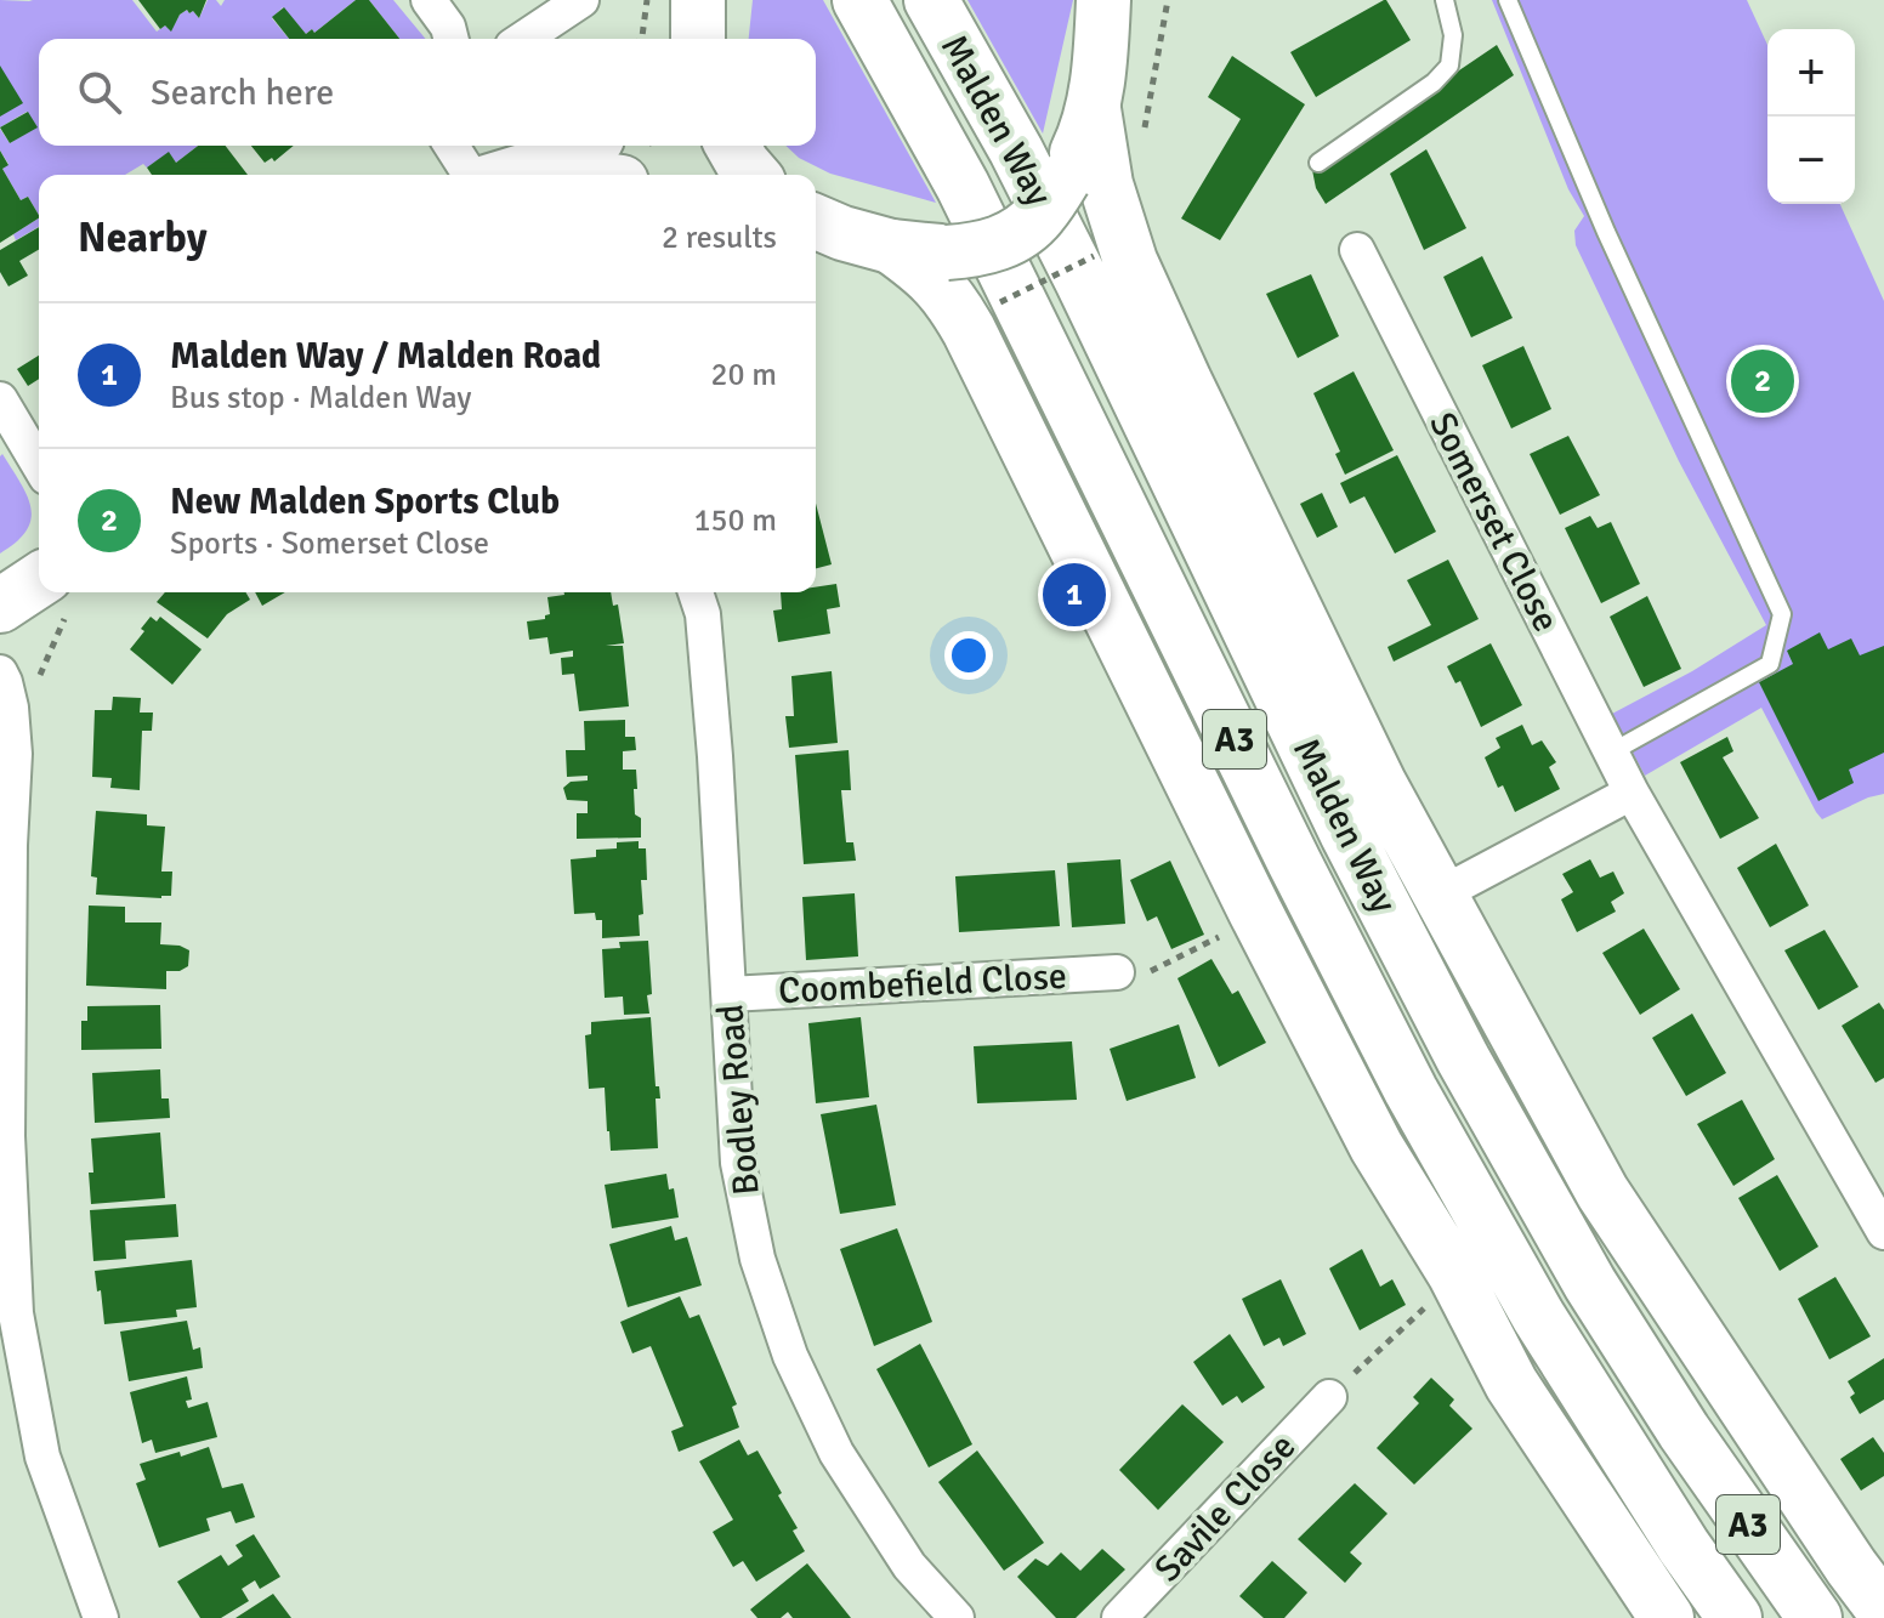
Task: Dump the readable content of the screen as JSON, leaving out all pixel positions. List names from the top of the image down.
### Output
{
  "streets": {
    "main road": ["Malden Way", "A3"],
    "street": [
      "Somerset Close",
      "Coombefield Close",
      "Bodley Road",
      "Savile Close"
    ]
  },
  "crossings": [
    ["Coombefield Close", "Bodley Road"]
  ],
  "page": {
    "map_buttons": ["+", "−"],
    "search": "Search here",
    "heading": ["Nearby", "2 results"],
    "list": [
      {
        "mark": "1",
        "name": "Malden Way / Malden Road",
        "note": "Bus stop · Malden Way",
        "value": "20 m"
      },
      {
        "mark": "2",
        "name": "New Malden Sports Club",
        "note": "Sports · Somerset Close",
        "value": "150 m"
      }
    ],
    "pins": ["2", "1"]
  }
}
